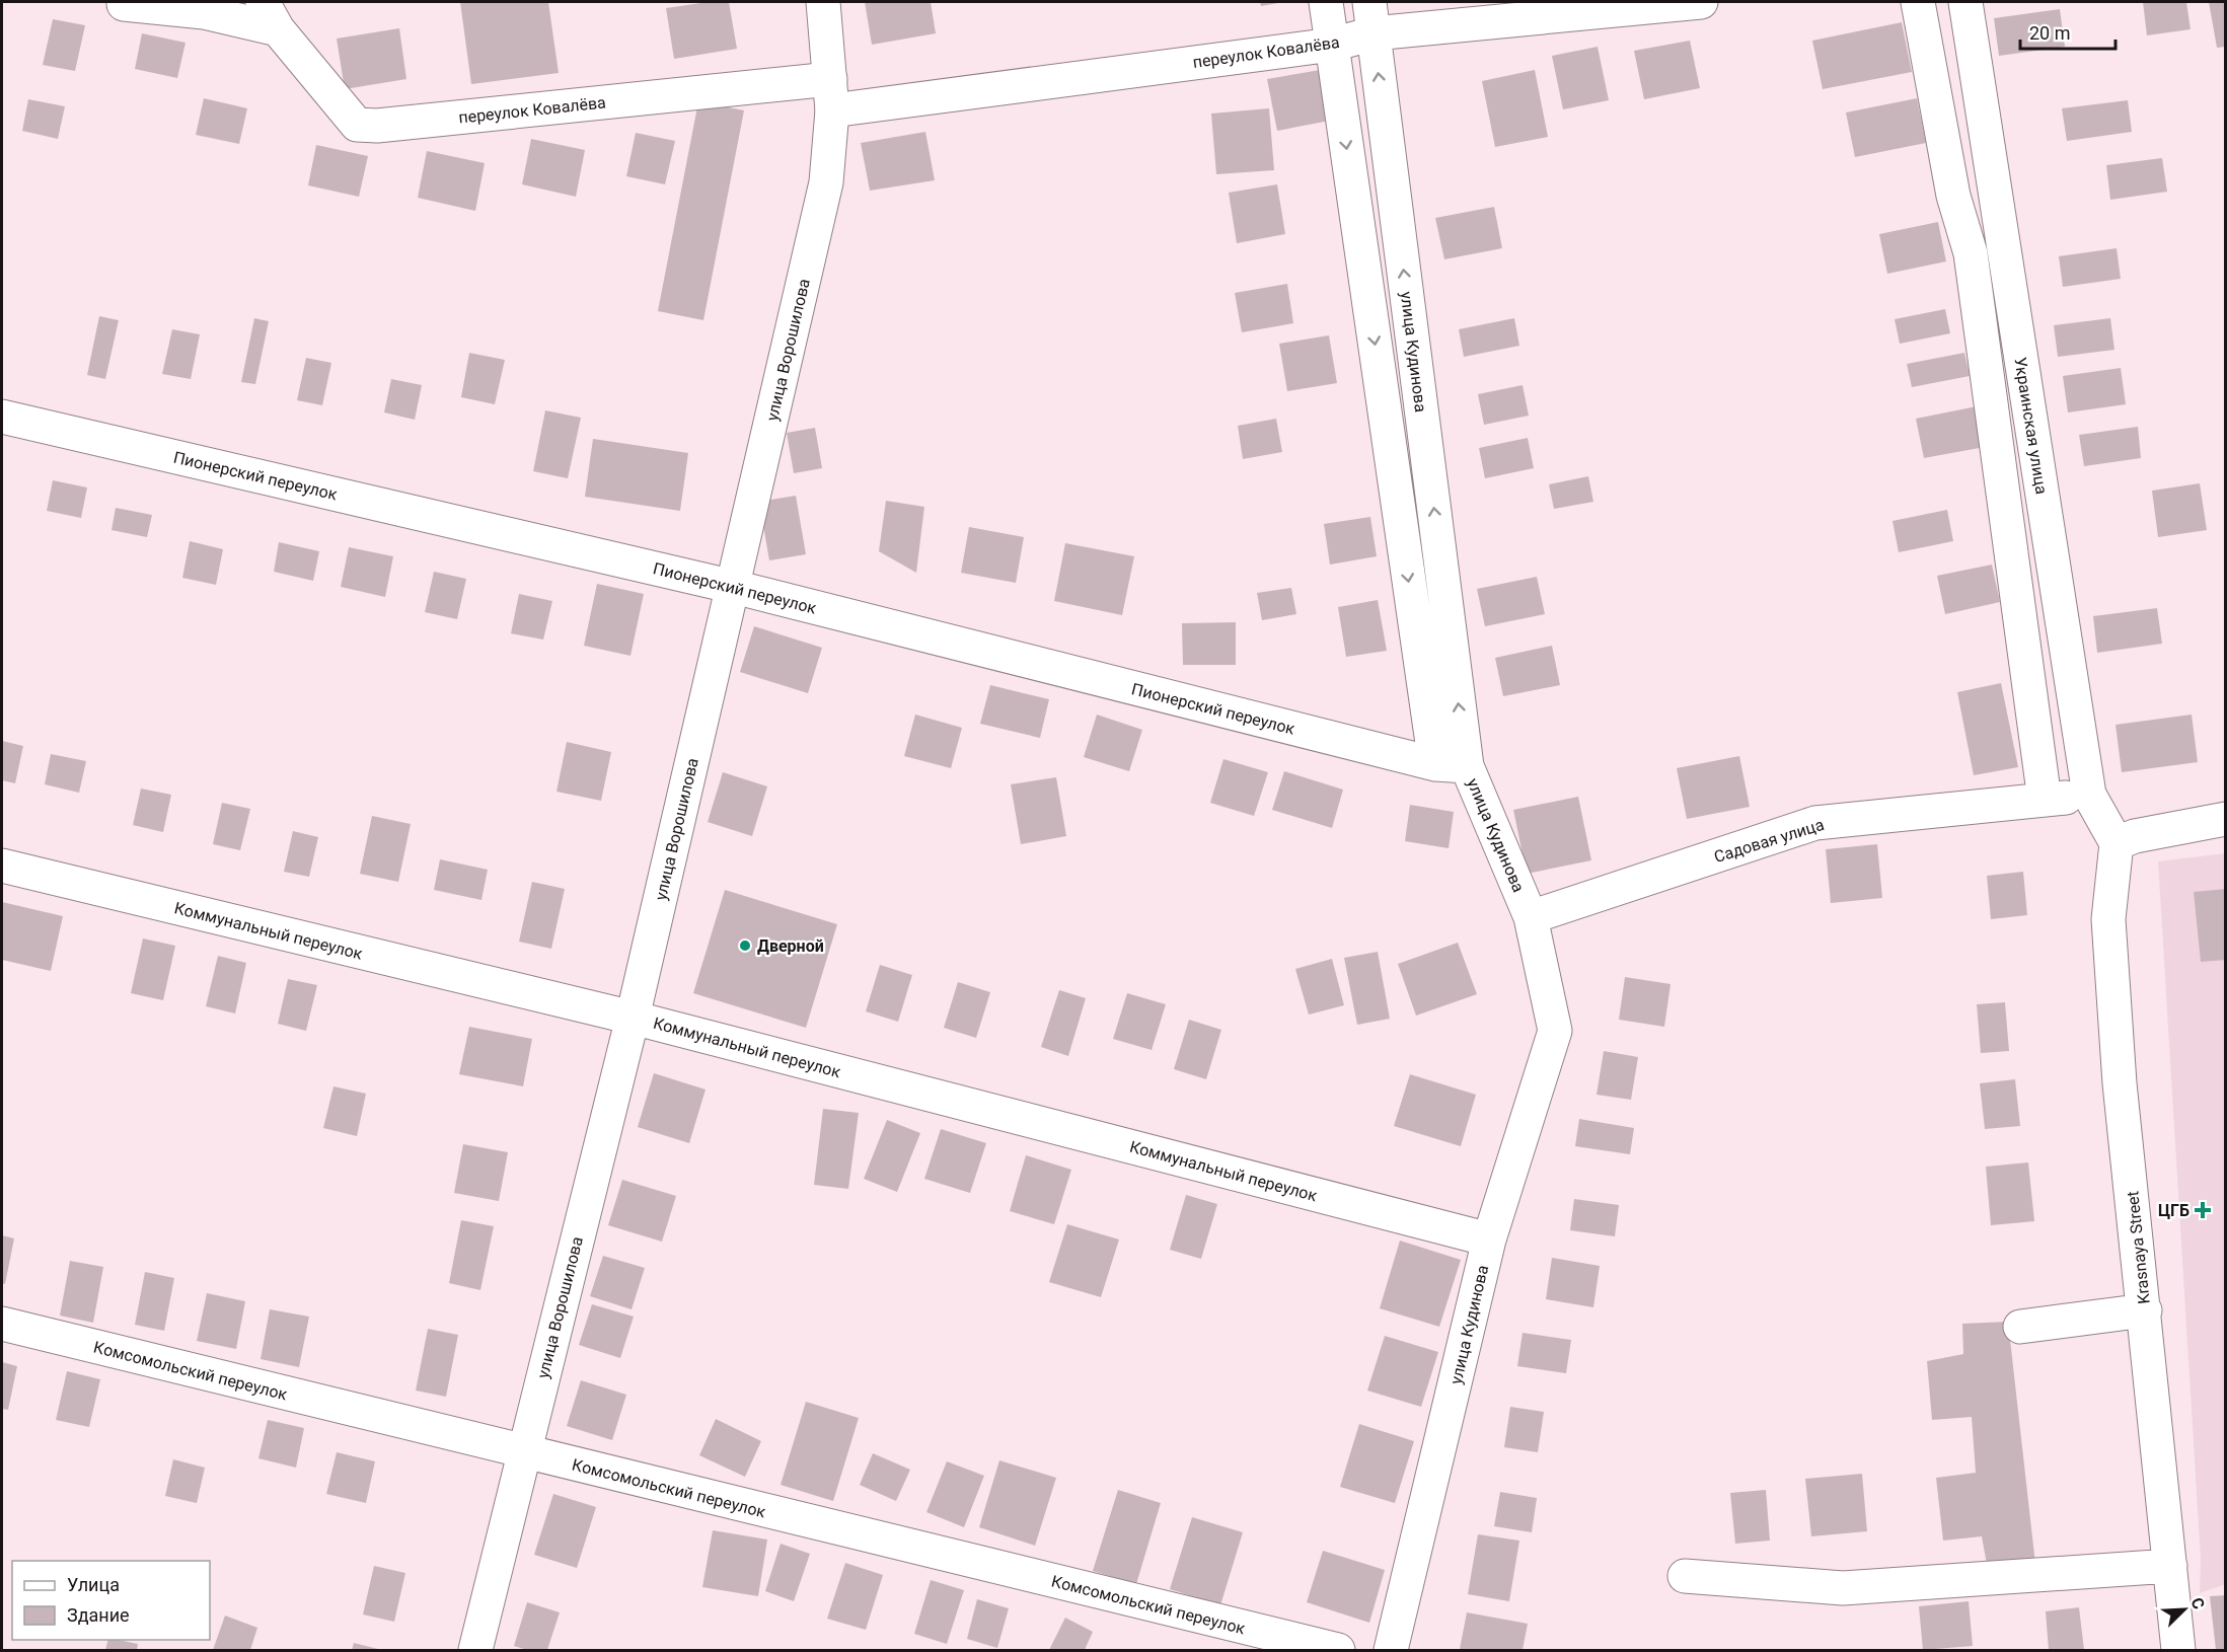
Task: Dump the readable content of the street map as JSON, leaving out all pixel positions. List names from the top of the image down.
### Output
{
  "streets": {
    "street": [
      "переулок Ковалёва",
      "улица Ворошилова",
      "улица Кудинова",
      "Украинская улица",
      "Пионерский переулок",
      "Садовая улица",
      "Коммунальный переулок",
      "Krasnaya Street",
      "Комсомольский переулок"
    ]
  },
  "crossings": [
    ["переулок Ковалёва", "улица Ворошилова"],
    ["переулок Ковалёва", "улица Кудинова"],
    ["улица Ворошилова", "Пионерский переулок"],
    ["улица Ворошилова", "Коммунальный переулок"],
    ["улица Ворошилова", "Комсомольский переулок"],
    ["улица Кудинова", "Пионерский переулок"],
    ["улица Кудинова", "Садовая улица"],
    ["улица Кудинова", "Коммунальный переулок"],
    ["Украинская улица", "Садовая улица"],
    ["Украинская улица", "Krasnaya Street"]
  ],
  "places": {
    "other": ["Дверной"],
    "health": ["ЦГБ"]
  },
  "legend": ["Улица", "Здание"],
  "scale_bar": "20 m",
  "north": "top right"
}
